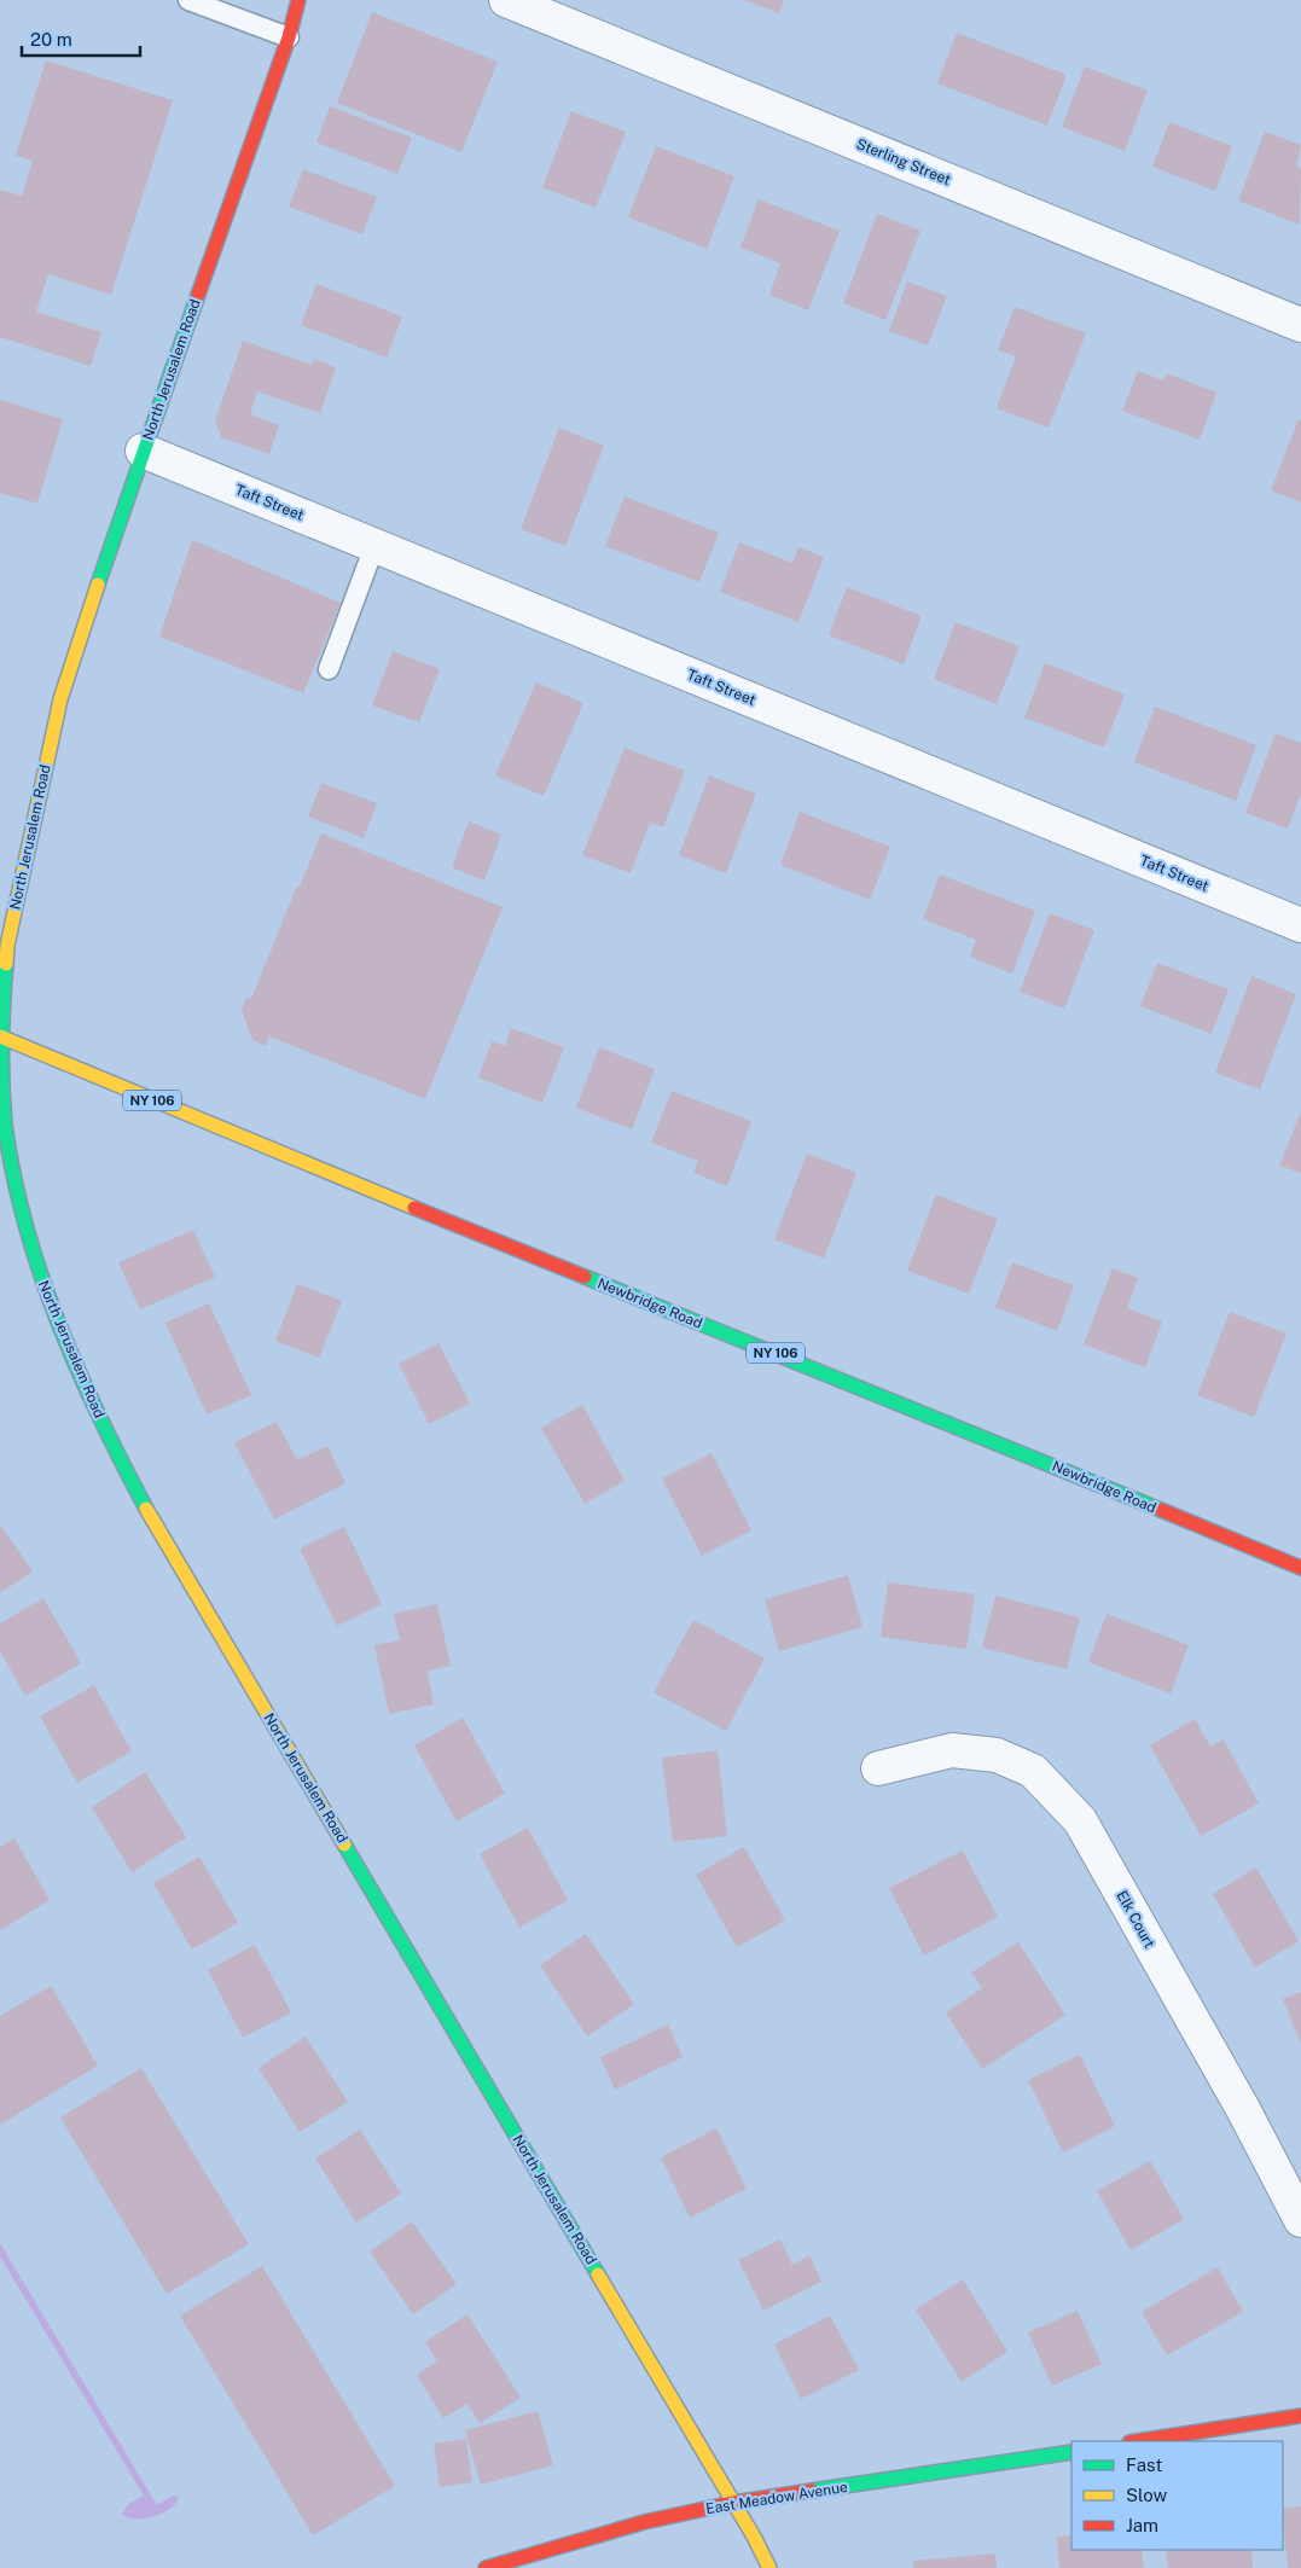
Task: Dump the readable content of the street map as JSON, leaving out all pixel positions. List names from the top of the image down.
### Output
{
  "streets": {
    "main road": [
      "North Jerusalem Road",
      "NY 106",
      "Newbridge Road",
      "East Meadow Avenue"
    ],
    "street": ["Sterling Street", "Taft Street", "Elk Court"]
  },
  "crossings": [
    ["North Jerusalem Road", "Taft Street"],
    ["North Jerusalem Road", "Newbridge Road"],
    ["North Jerusalem Road", "East Meadow Avenue"]
  ],
  "legend": ["Fast", "Slow", "Jam"],
  "scale_bar": "20 m"
}
